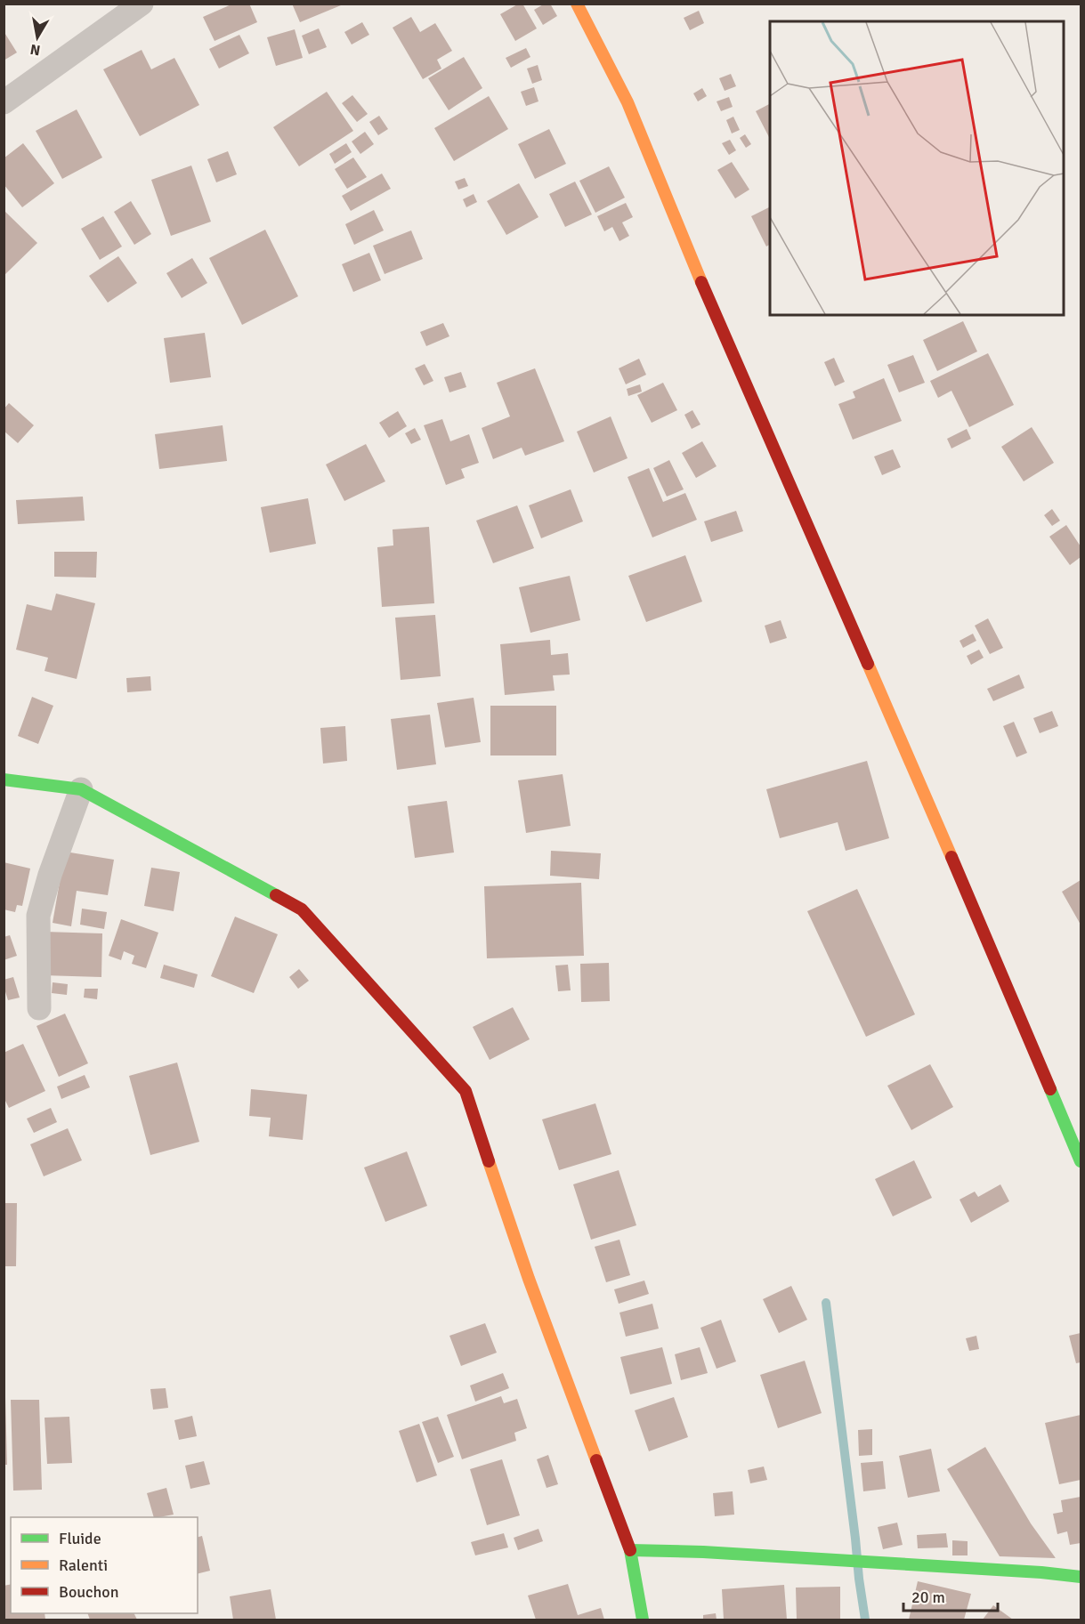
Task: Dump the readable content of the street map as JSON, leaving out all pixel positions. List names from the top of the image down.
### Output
{
  "legend": ["Fluide", "Ralenti", "Bouchon"],
  "scale_bar": "20 m",
  "north": "bottom"
}
